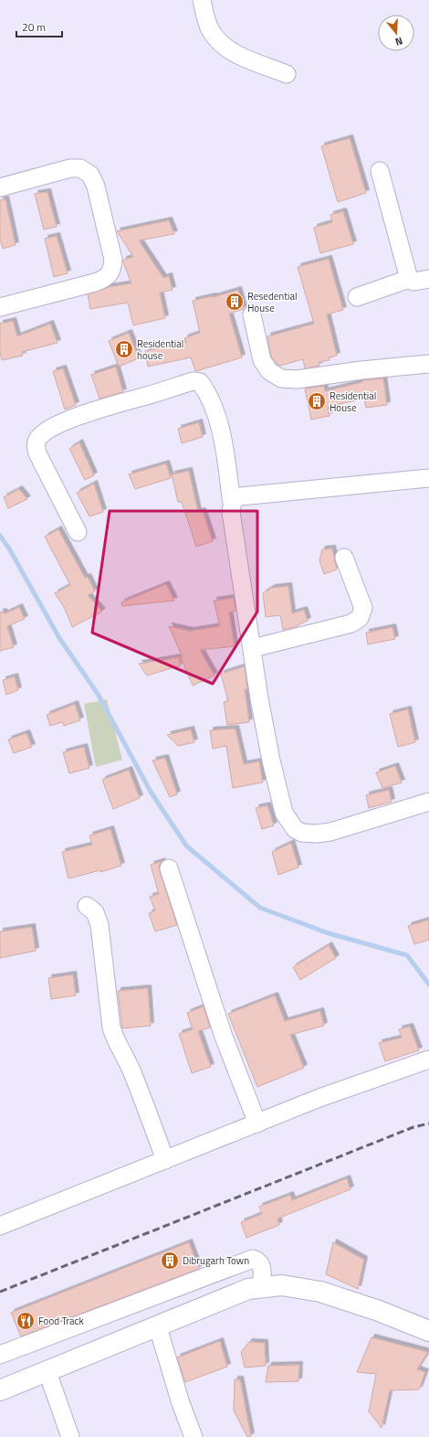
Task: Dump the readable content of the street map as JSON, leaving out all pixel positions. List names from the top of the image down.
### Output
{
  "places": {
    "building": [
      "Resedential House",
      "Residential house",
      "Residential House",
      "Dibrugarh Town"
    ],
    "restaurant": ["Food Track"]
  },
  "scale_bar": "20 m",
  "north": "bottom"
}
